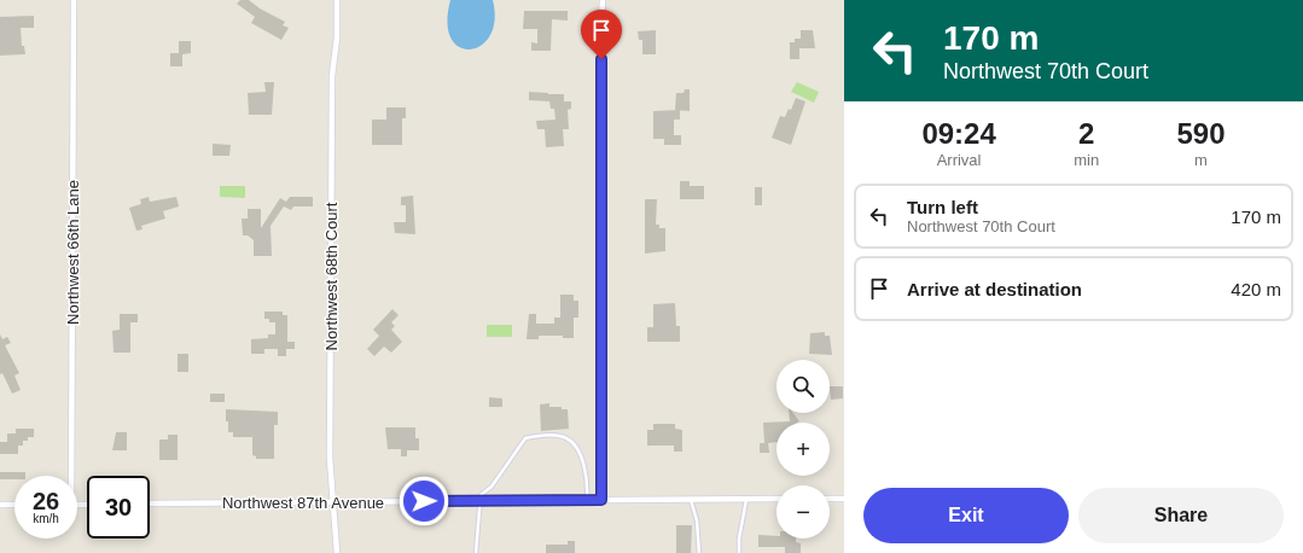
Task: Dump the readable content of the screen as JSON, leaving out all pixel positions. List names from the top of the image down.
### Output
{
  "streets": {
    "street": ["Northwest 66th Lane", "Northwest 68th Court", "Northwest 87th Avenue"]
  },
  "crossings": [
    ["Northwest 68th Court", "Northwest 87th Avenue"]
  ],
  "page": {
    "turn": ["170 m", "Northwest 70th Court"],
    "eta": [
      "09:24",
      "Arrival",
      "2",
      "min",
      "590",
      "m"
    ],
    "list": [
      {
        "name": "Turn left",
        "note": "Northwest 70th Court",
        "value": "170 m"
      },
      {
        "name": "Arrive at destination",
        "value": "420 m"
      }
    ],
    "map_buttons": ["+", "−"],
    "speed": "26 km/h",
    "limit": "30",
    "buttons": ["Exit", "Share"]
  }
}
